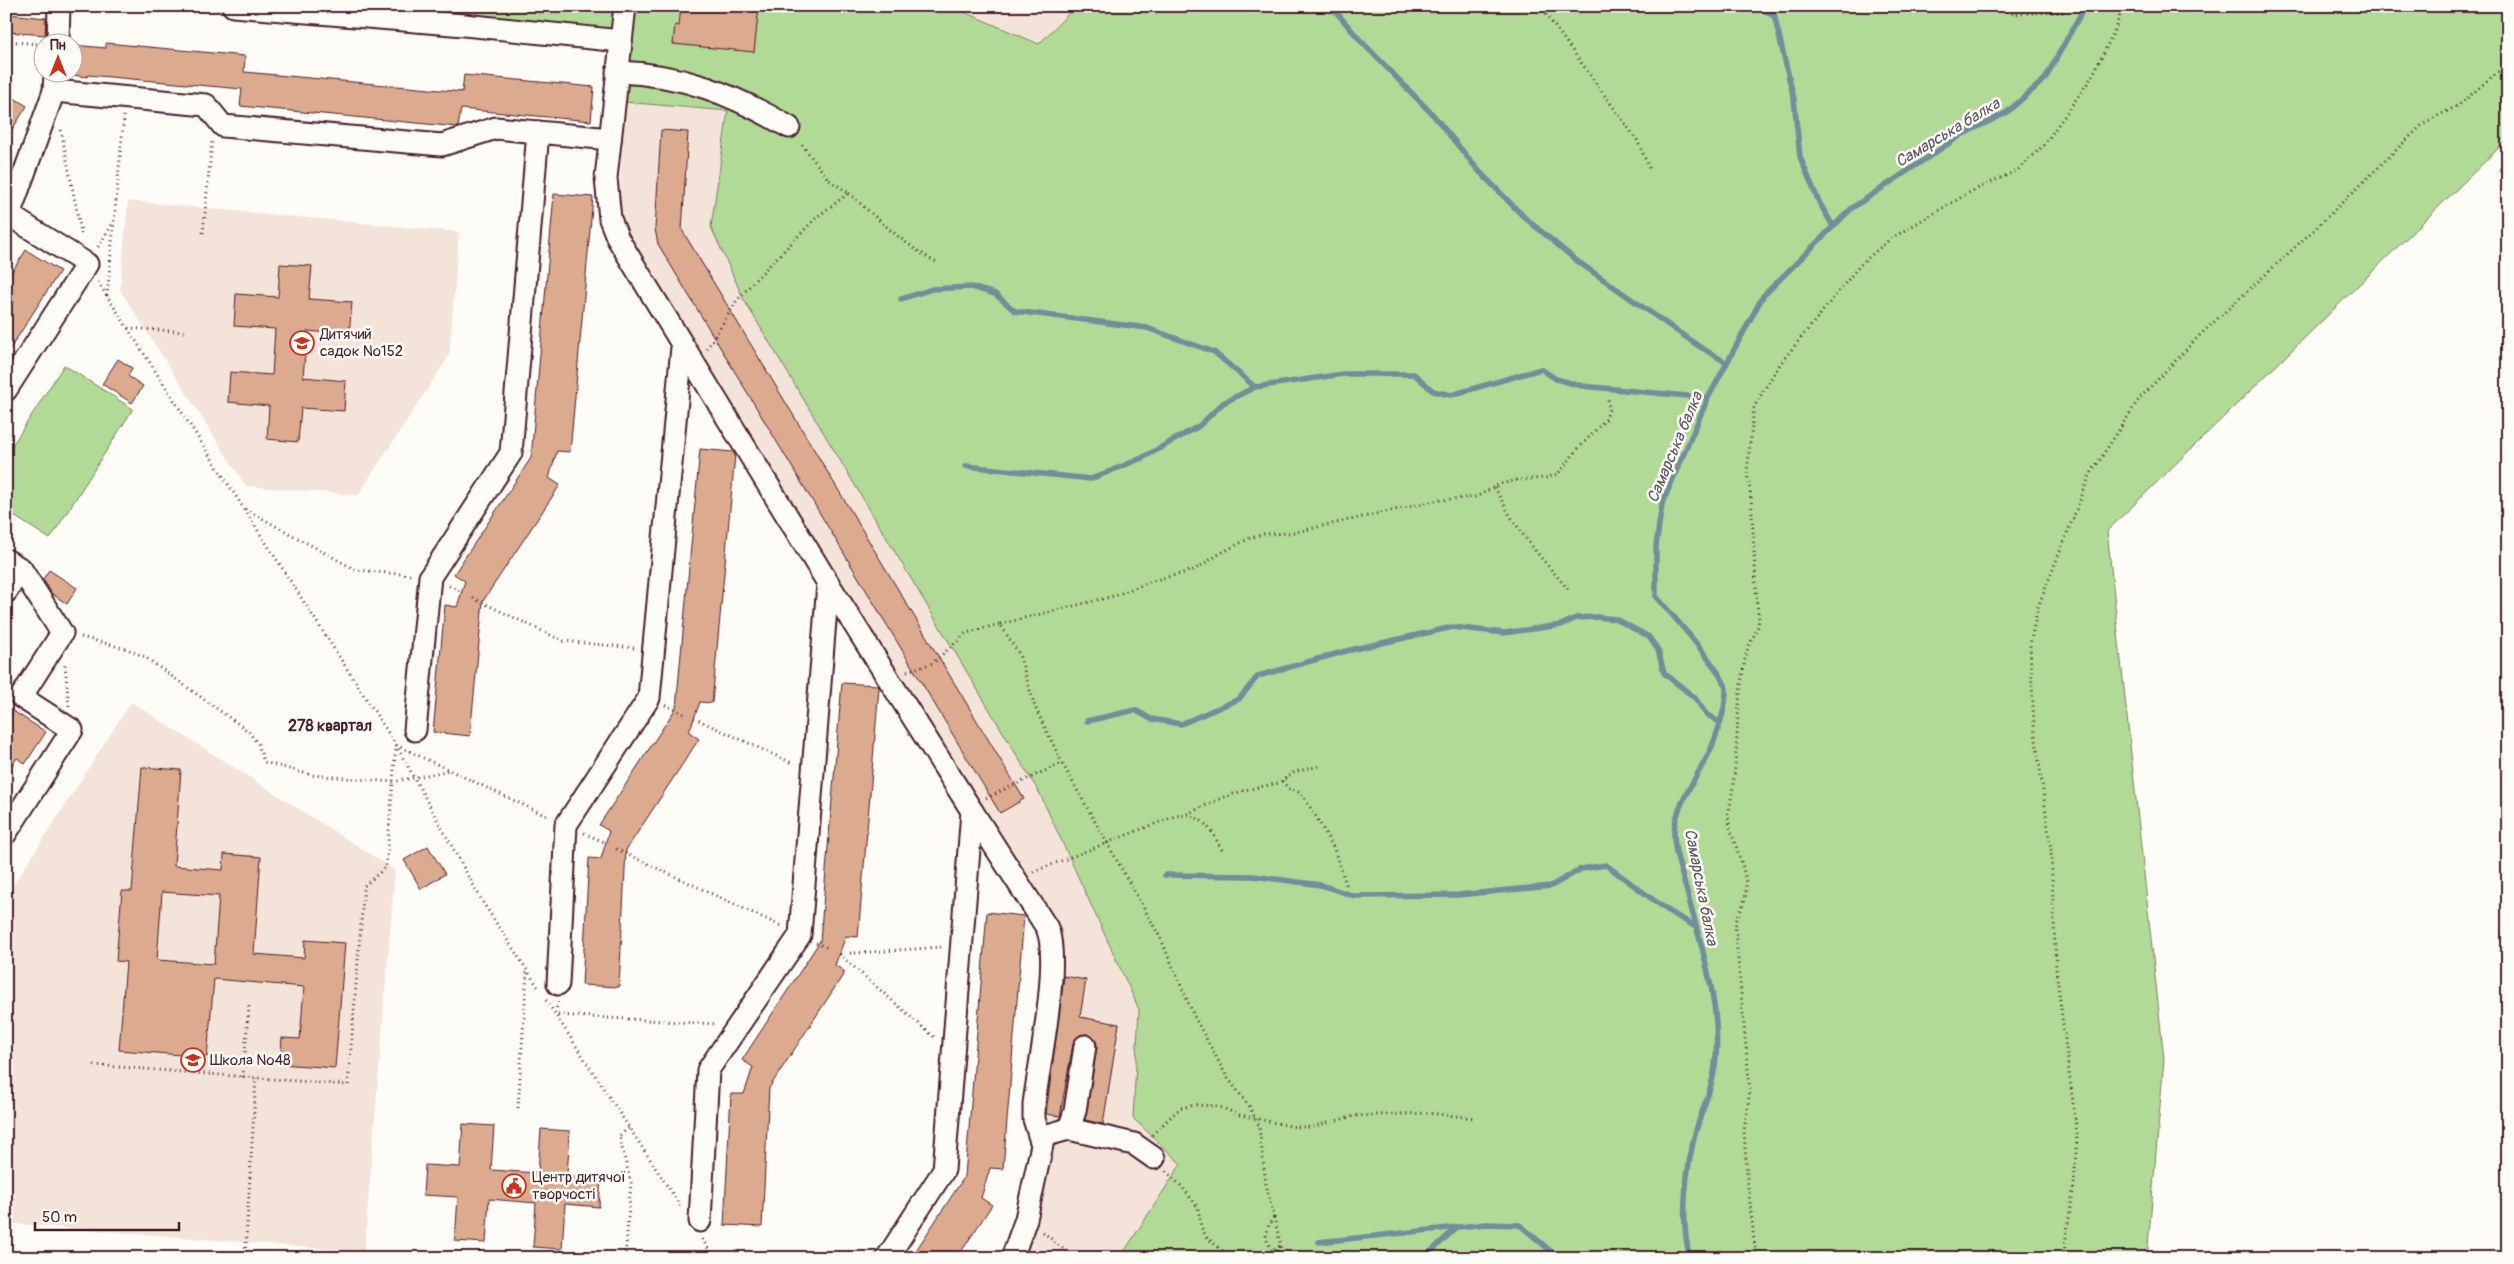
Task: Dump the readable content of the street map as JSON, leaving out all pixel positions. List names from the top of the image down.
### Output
{
  "districts": ["278 квартал"],
  "water": ["Самарська балка"],
  "places": {
    "school or university": ["Дитячий садок №152", "Школа №48"],
    "public building": ["Центр дитячої творчості"]
  },
  "scale_bar": "50 m",
  "north": "top"
}
